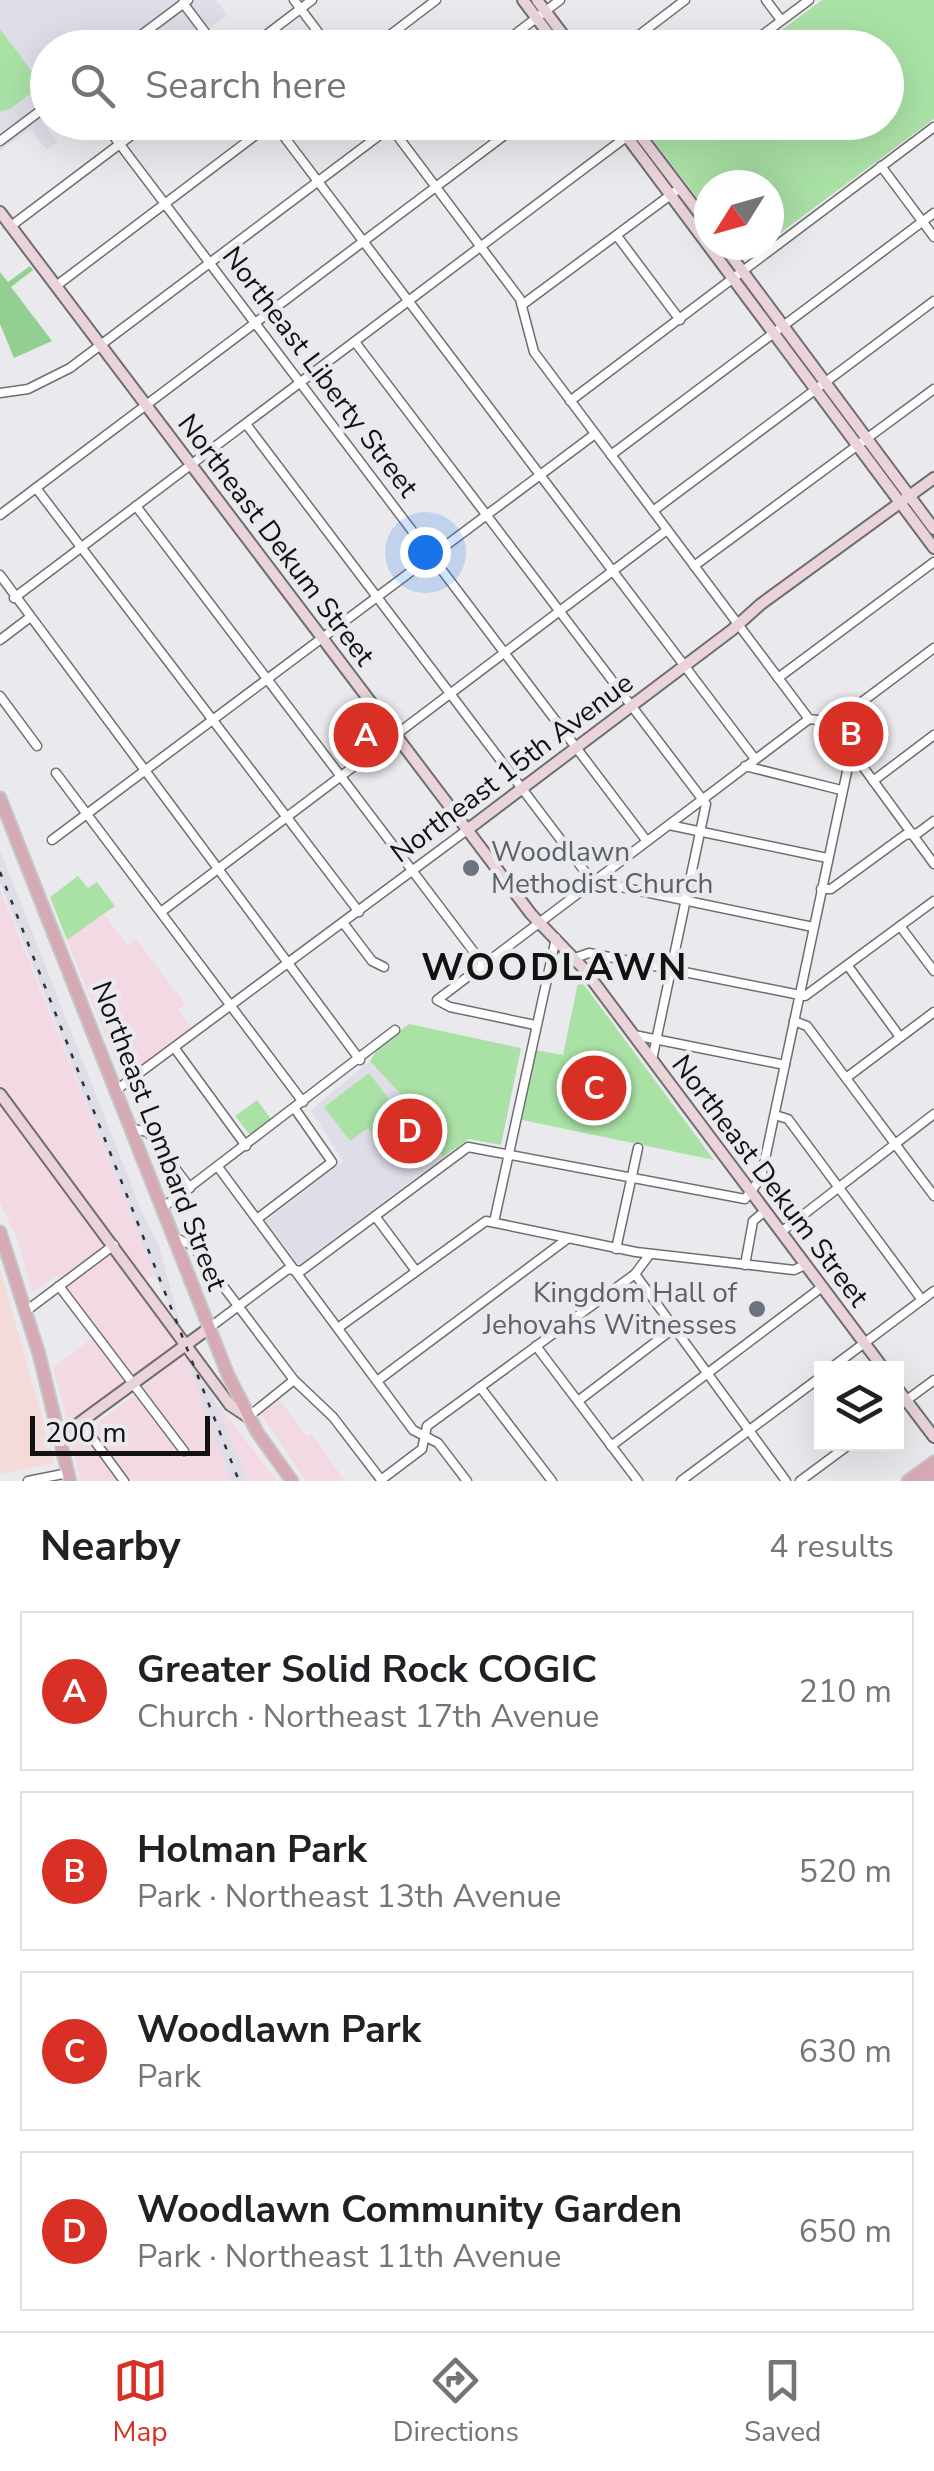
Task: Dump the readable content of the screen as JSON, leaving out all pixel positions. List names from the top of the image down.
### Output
{
  "streets": {
    "main road": ["Northeast Lombard Street"],
    "street": ["Northeast Liberty Street", "Northeast Dekum Street", "Northeast 15th Avenue"]
  },
  "crossings": [
    ["Northeast Liberty Street", "Northeast 15th Avenue"],
    ["Northeast Dekum Street", "Northeast 15th Avenue"],
    ["Northeast 15th Avenue", "Northeast Lombard Street"]
  ],
  "districts": ["WOODLAWN"],
  "places": ["Woodlawn Methodist Church", "Kingdom Hall of Jehovahs Witnesses"],
  "scale_bar": "200 m",
  "north": "bottom left",
  "page": {
    "search": "Search here",
    "pins": [
      "B",
      "A",
      "C",
      "D"
    ],
    "scale": "200 m",
    "heading": ["Nearby", "4 results"],
    "list": [
      {
        "mark": "A",
        "name": "Greater Solid Rock COGIC",
        "note": "Church · Northeast 17th Avenue",
        "value": "210 m"
      },
      {
        "mark": "B",
        "name": "Holman Park",
        "note": "Park · Northeast 13th Avenue",
        "value": "520 m"
      },
      {
        "mark": "C",
        "name": "Woodlawn Park",
        "note": "Park",
        "value": "630 m"
      },
      {
        "mark": "D",
        "name": "Woodlawn Community Garden",
        "note": "Park · Northeast 11th Avenue",
        "value": "650 m"
      }
    ],
    "nav": ["Map", "Directions", "Saved"]
  }
}
